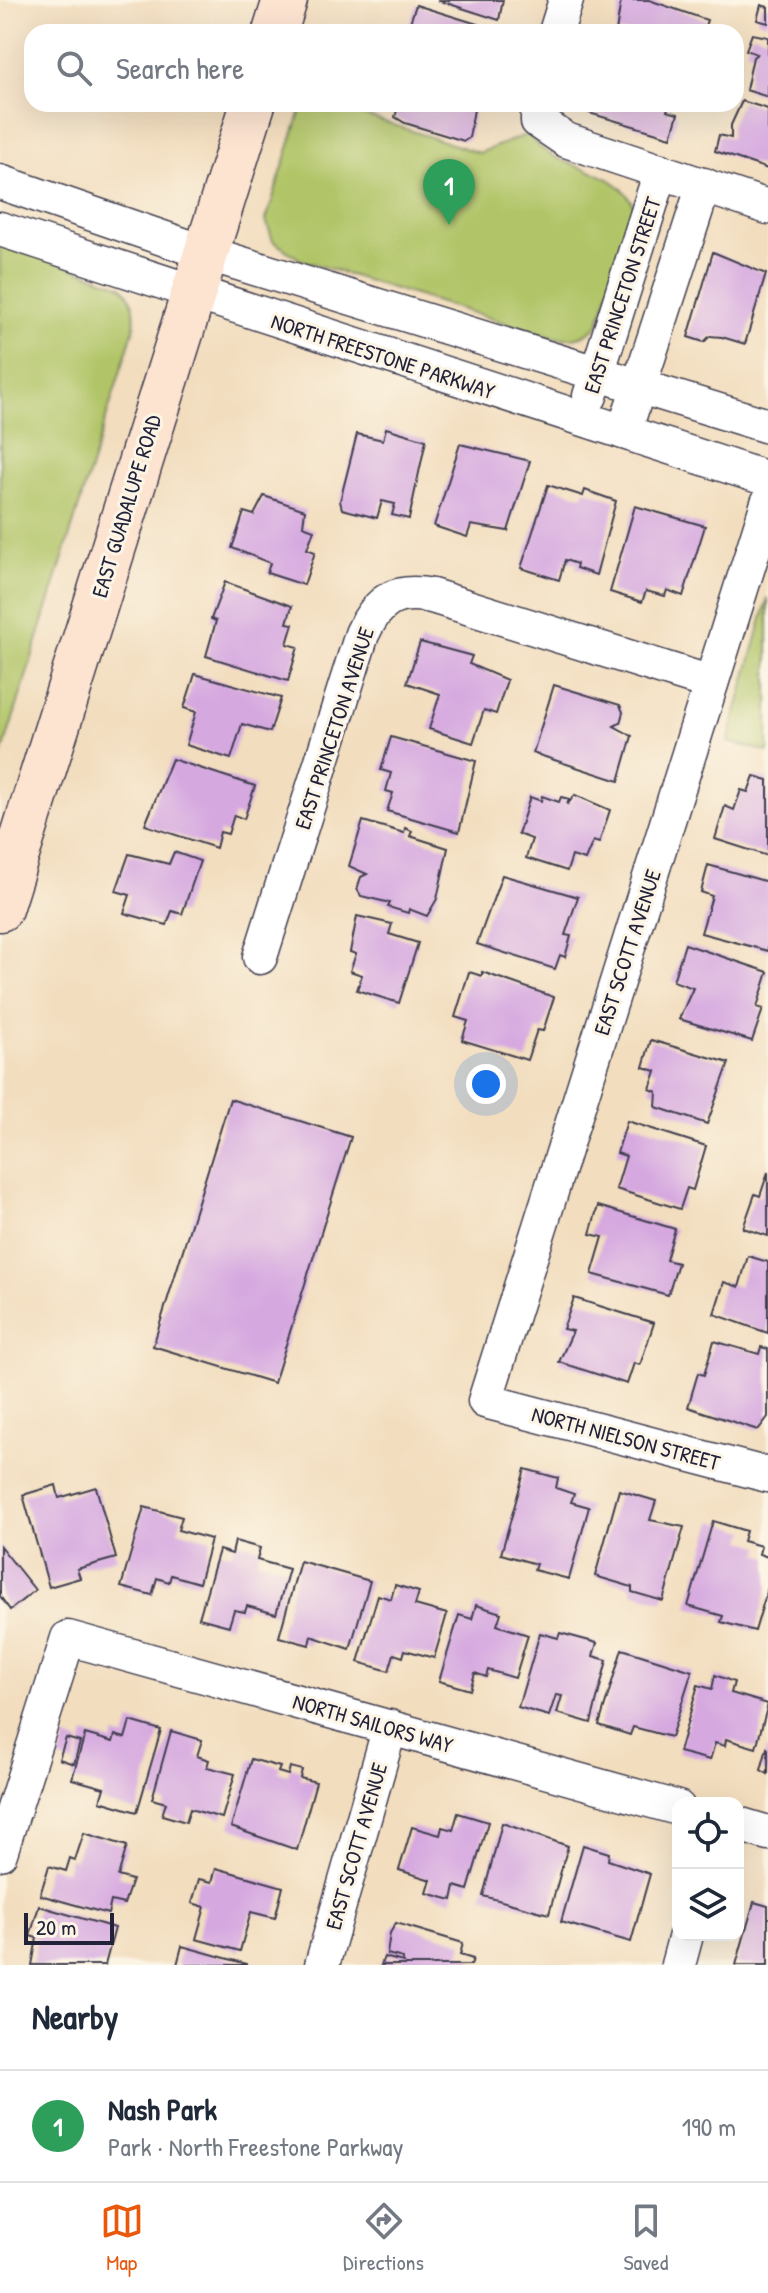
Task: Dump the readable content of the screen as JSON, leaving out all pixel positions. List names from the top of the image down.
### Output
{
  "streets": {
    "main road": ["EAST GUADALUPE ROAD"],
    "street": [
      "EAST PRINCETON STREET",
      "NORTH FREESTONE PARKWAY",
      "EAST PRINCETON AVENUE",
      "EAST SCOTT AVENUE",
      "NORTH NIELSON STREET",
      "NORTH SAILORS WAY"
    ]
  },
  "crossings": [
    ["EAST PRINCETON STREET", "NORTH FREESTONE PARKWAY"],
    ["NORTH FREESTONE PARKWAY", "EAST GUADALUPE ROAD"],
    ["EAST PRINCETON AVENUE", "EAST SCOTT AVENUE"],
    ["EAST SCOTT AVENUE", "NORTH NIELSON STREET"],
    ["EAST SCOTT AVENUE", "NORTH SAILORS WAY"]
  ],
  "scale_bar": "20 m",
  "page": {
    "search": "Search here",
    "pins": "1",
    "scale": "20 m",
    "heading": "Nearby",
    "list": [
      {
        "mark": "1",
        "name": "Nash Park",
        "note": "Park · North Freestone Parkway",
        "value": "190 m"
      }
    ],
    "nav": ["Map", "Directions", "Saved"]
  }
}
